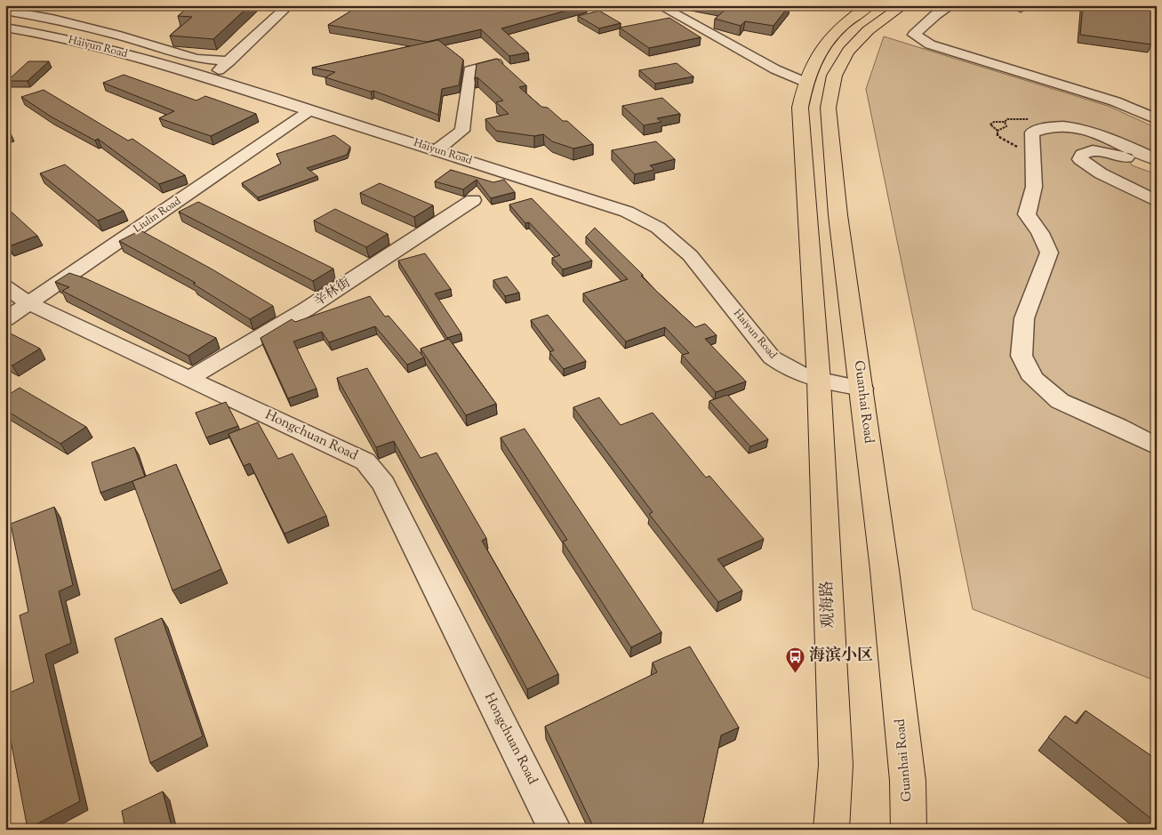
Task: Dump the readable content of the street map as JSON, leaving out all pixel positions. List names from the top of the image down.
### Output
{
  "streets": {
    "main road": ["Guanhai Road", "观海路"],
    "street": [
      "Haiyun Road",
      "Liulin Road",
      "辛林街",
      "Hongchuan Road"
    ]
  },
  "crossings": [
    ["Haiyun Road", "Liulin Road"],
    ["Haiyun Road", "Guanhai Road"],
    ["Haiyun Road", "观海路"],
    ["Liulin Road", "Hongchuan Road"],
    ["辛林街", "Hongchuan Road"]
  ],
  "places": {
    "bus stop": ["海滨小区"]
  }
}
